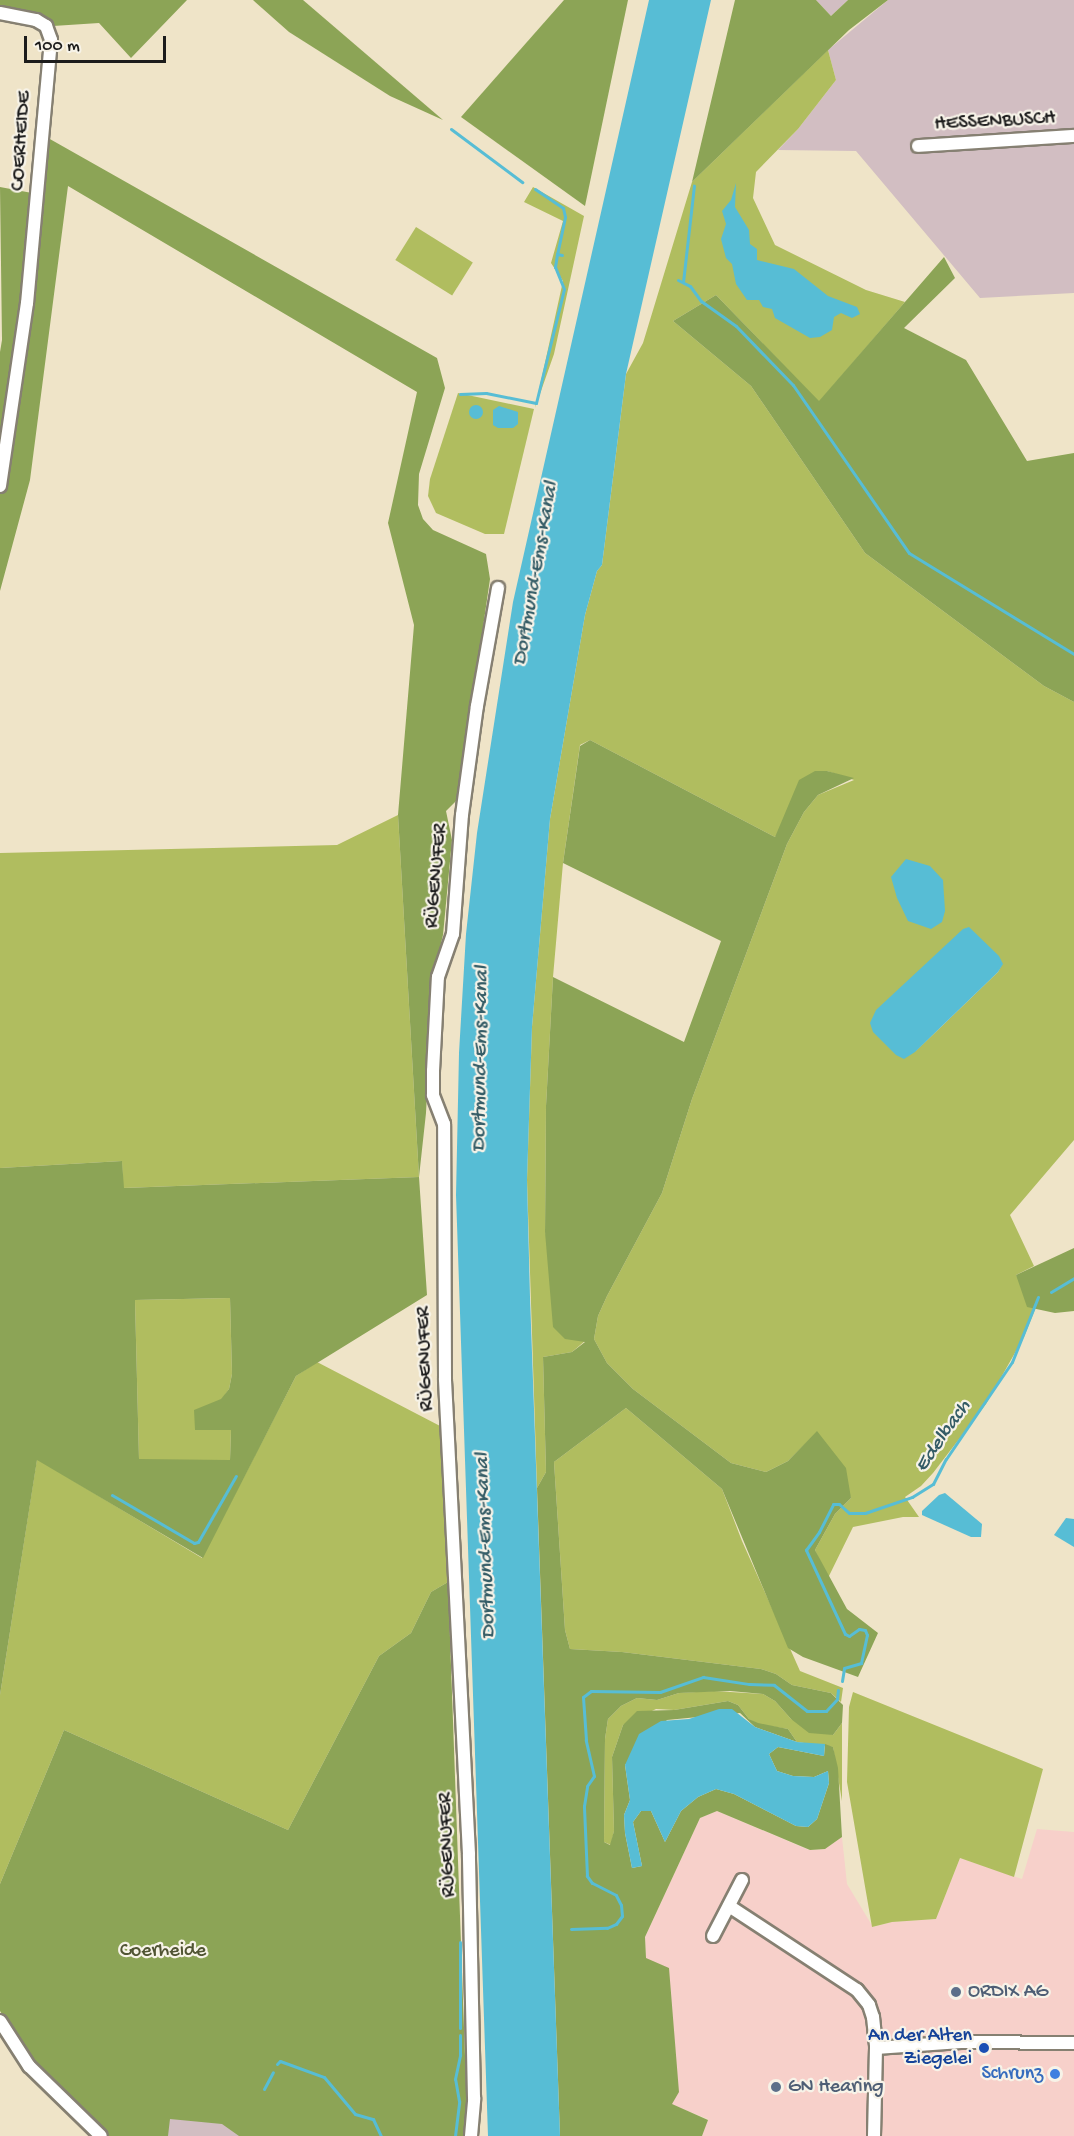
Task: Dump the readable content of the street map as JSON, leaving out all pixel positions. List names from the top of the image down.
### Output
{
  "streets": {
    "street": ["HESSENBUSCH", "COERHEIDE", "RÜGENUFER"]
  },
  "water": ["Dortmund-Ems-Kanal", "Edelbach"],
  "parks": ["Coerheide"],
  "places": [
    "ORDIX AG",
    "An der Alten Ziegelei",
    "Schrunz",
    "GN Hearing"
  ],
  "scale_bar": "100 m"
}
